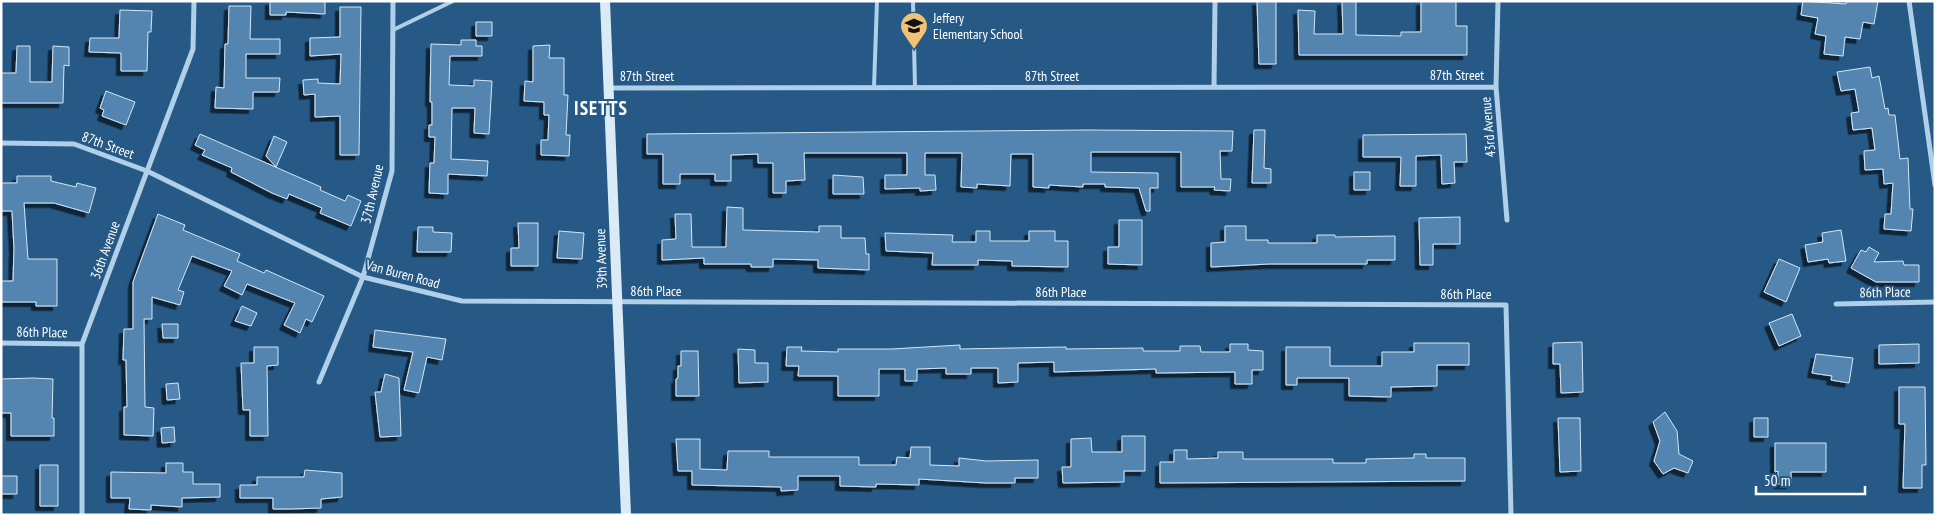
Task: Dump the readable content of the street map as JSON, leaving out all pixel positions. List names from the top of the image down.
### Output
{
  "streets": {
    "main road": ["39th Avenue"],
    "street": [
      "87th Street",
      "43rd Avenue",
      "37th Avenue",
      "36th Avenue",
      "Van Buren Road",
      "86th Place"
    ]
  },
  "crossings": [
    ["87th Street", "43rd Avenue"],
    ["87th Street", "36th Avenue"],
    ["87th Street", "39th Avenue"],
    ["87th Street", "Van Buren Road"],
    ["37th Avenue", "Van Buren Road"],
    ["36th Avenue", "Van Buren Road"],
    ["36th Avenue", "86th Place"],
    ["39th Avenue", "Van Buren Road"],
    ["39th Avenue", "86th Place"],
    ["Van Buren Road", "86th Place"]
  ],
  "districts": ["ISETTS"],
  "places": {
    "school or university": ["Jeffery Elementary School"]
  },
  "scale_bar": "50 m"
}
